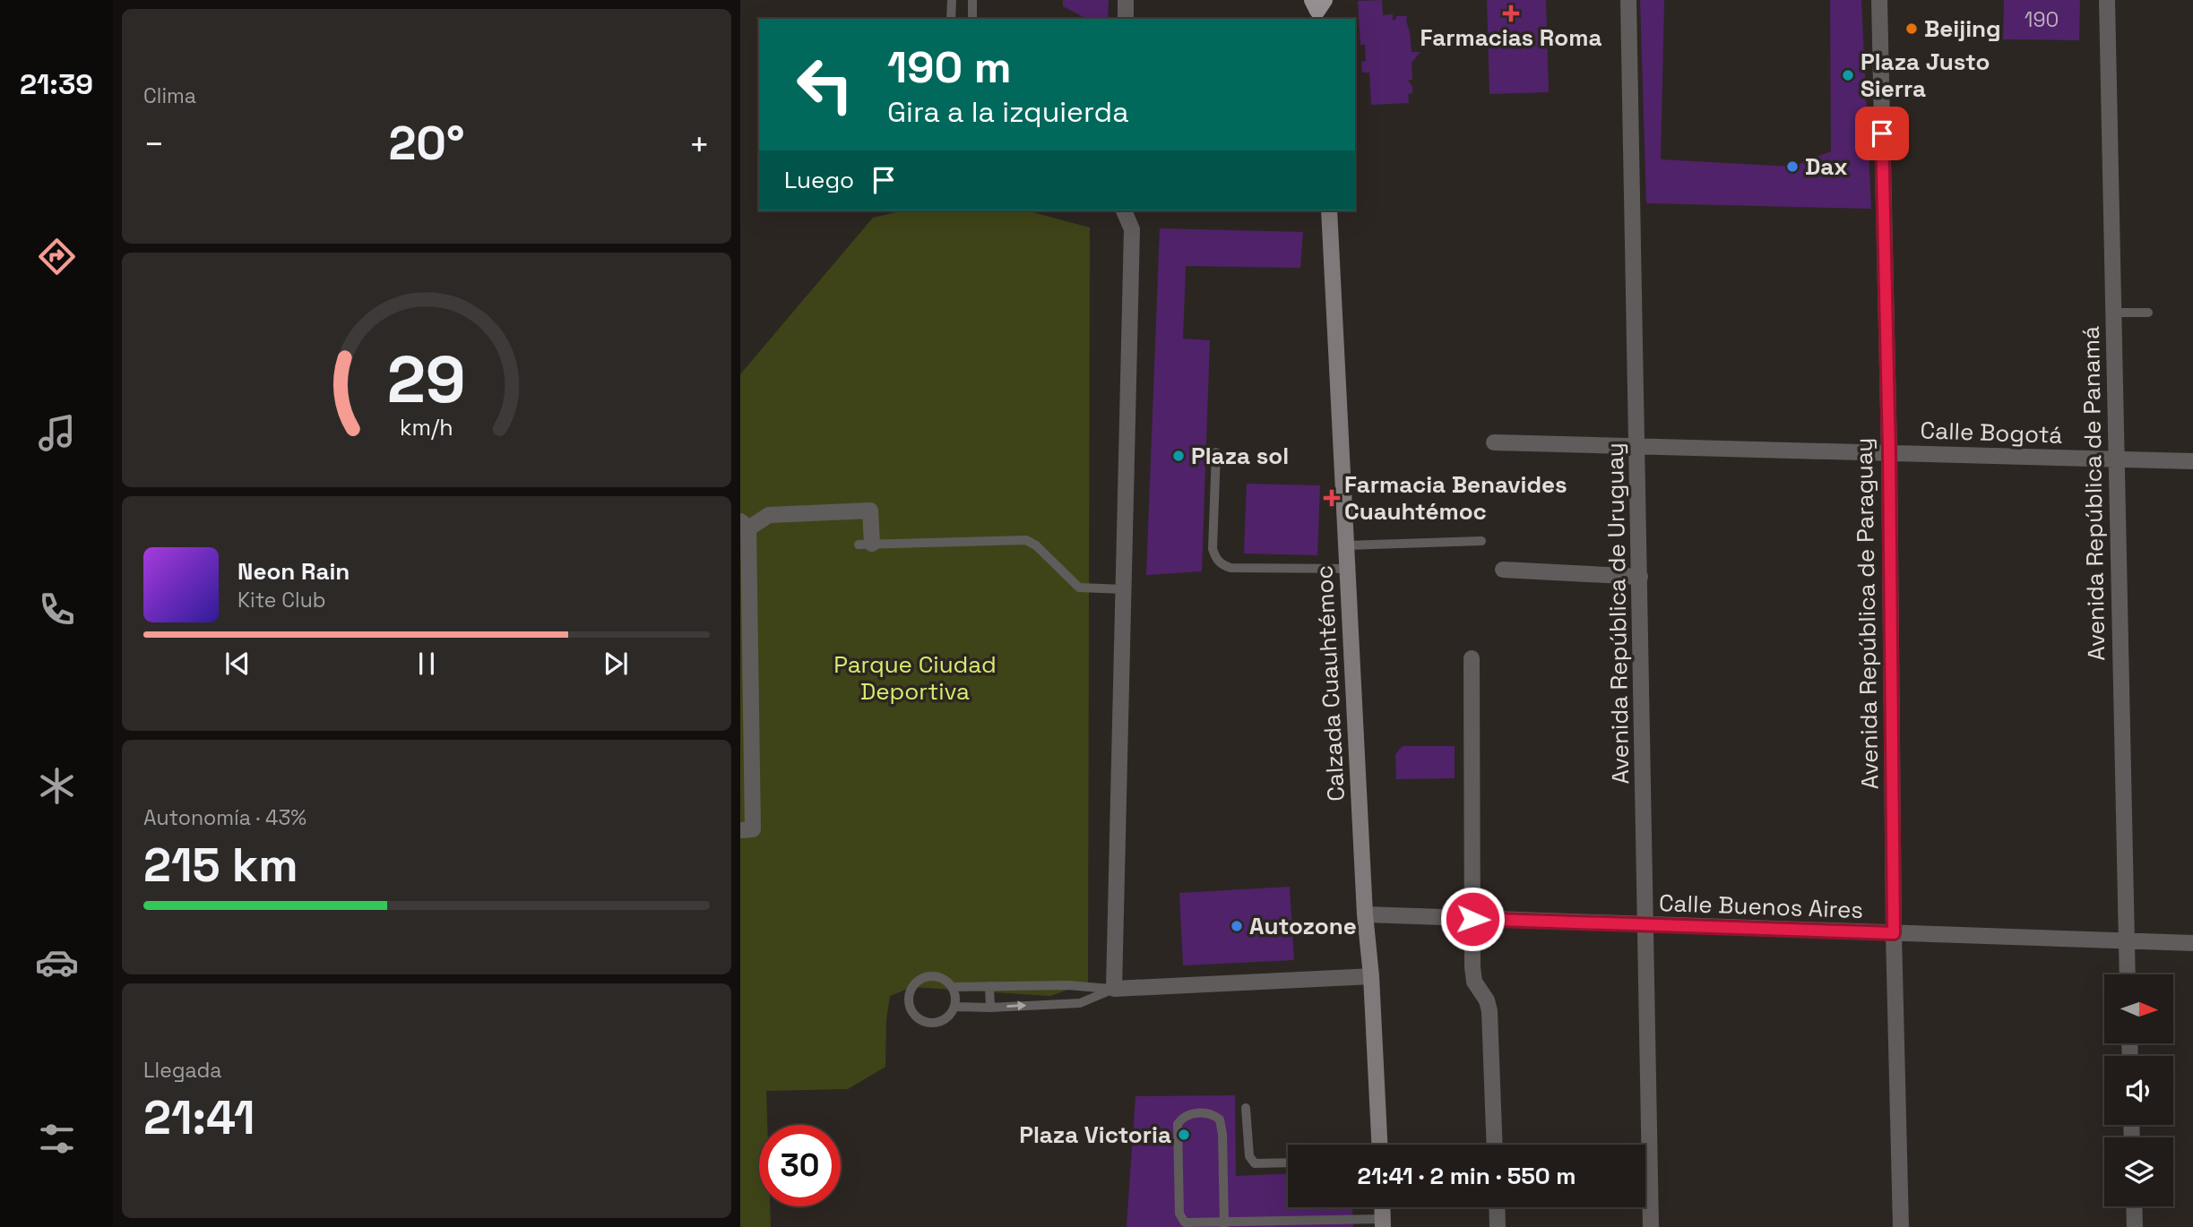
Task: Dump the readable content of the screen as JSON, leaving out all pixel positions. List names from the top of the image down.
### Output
{
  "streets": {
    "main road": ["Calzada Cuauhtémoc"],
    "street": [
      "Calle Bogotá",
      "Avenida República de Panamá",
      "Avenida República de Uruguay",
      "Avenida República de Paraguay",
      "Calle Buenos Aires"
    ]
  },
  "crossings": [
    ["Calle Bogotá", "Avenida República de Panamá"],
    ["Calle Bogotá", "Avenida República de Uruguay"],
    ["Calle Bogotá", "Avenida República de Paraguay"],
    ["Avenida República de Panamá", "Calle Buenos Aires"],
    ["Avenida República de Uruguay", "Calle Buenos Aires"],
    ["Avenida República de Paraguay", "Calle Buenos Aires"],
    ["Calzada Cuauhtémoc", "Calle Buenos Aires"]
  ],
  "parks": ["Parque Ciudad Deportiva"],
  "places": {
    "health": ["Farmacias Roma", "Farmacia Benavides Cuauhtémoc"],
    "other": [
      "Beijing",
      "Plaza Justo Sierra",
      "Dax",
      "Plaza sol",
      "Autozone",
      "Plaza Victoria"
    ]
  },
  "house_numbers": ["190"],
  "north": "right",
  "page": {
    "tabs": "21:39",
    "tile": [
      "Clima",
      ["Autonomía · 43%", "215 km"],
      ["Llegada", "21:41"]
    ],
    "turn": ["190 m", "Gira a la izquierda"],
    "heat": ["−", "20°", "+"],
    "then": "Luego",
    "song": ["Neon Rain", "Kite Club"],
    "limit": "30",
    "trip": "21:41 · 2 min · 550 m",
    "gauge": ["29", "km/h"]
  }
}
